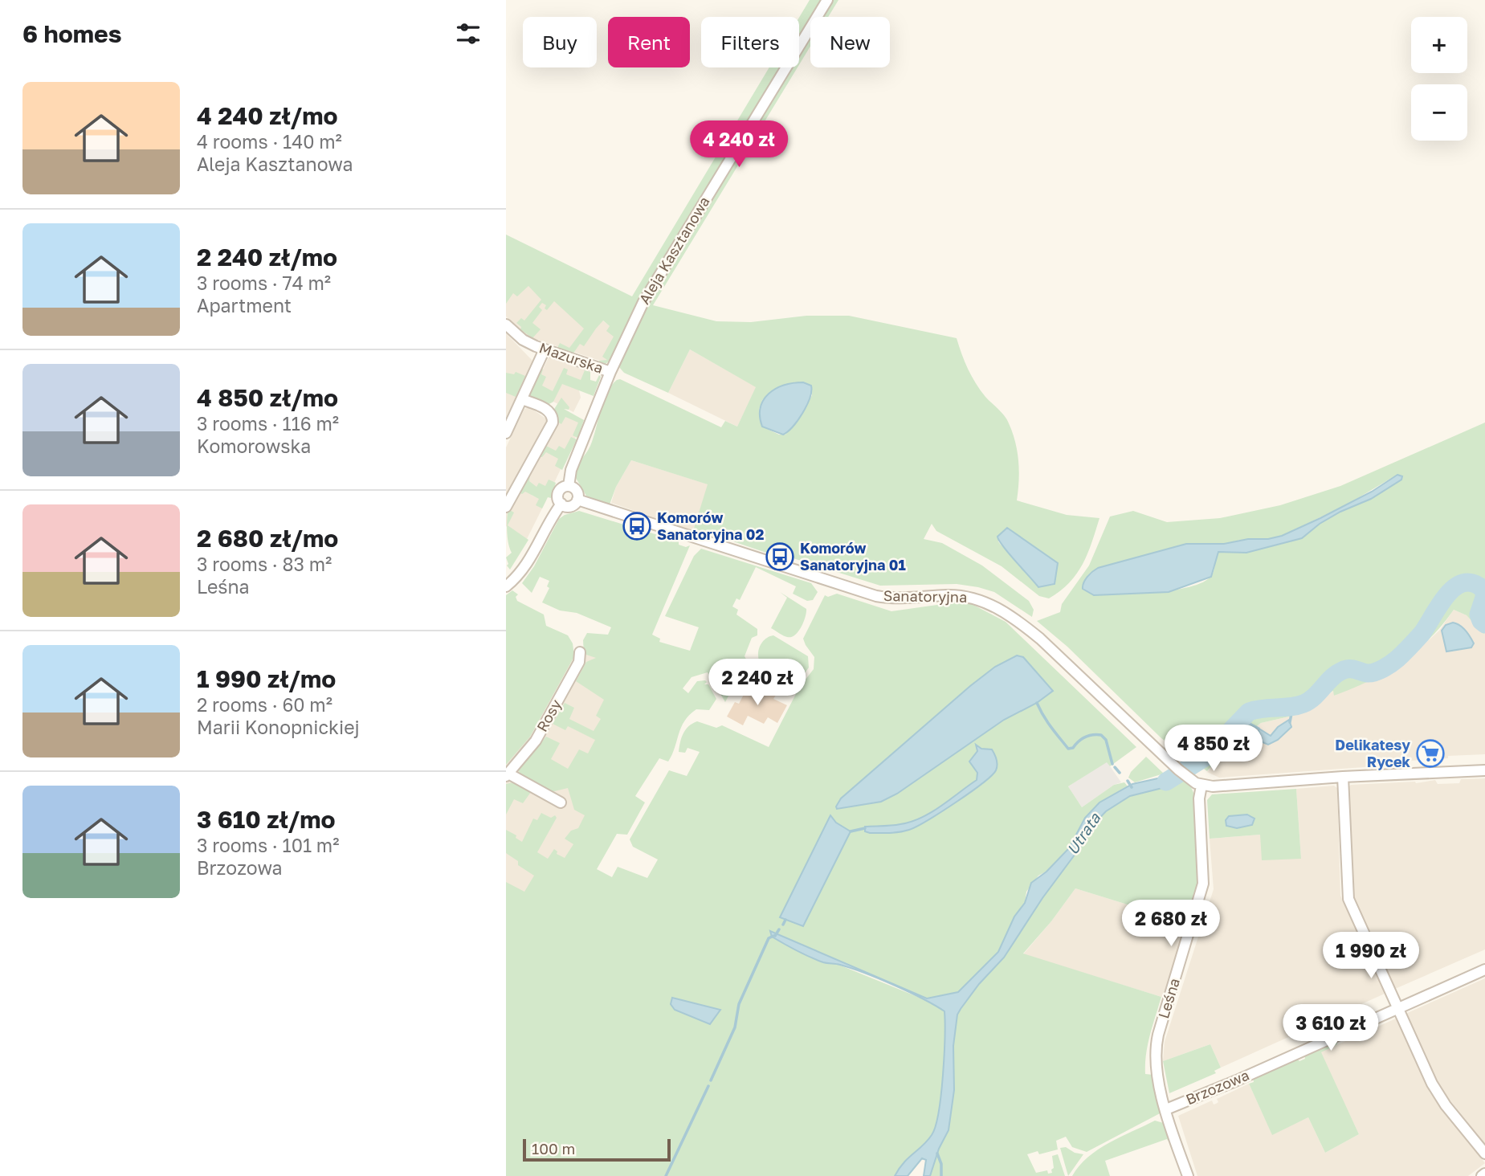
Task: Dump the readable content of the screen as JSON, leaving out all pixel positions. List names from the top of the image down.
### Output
{
  "streets": {
    "street": [
      "Aleja Kasztanowa",
      "Mazurska",
      "Sanatoryjna",
      "Rosy",
      "Leśna",
      "Brzozowa"
    ]
  },
  "crossings": [
    ["Aleja Kasztanowa", "Mazurska"],
    ["Aleja Kasztanowa", "Sanatoryjna"],
    ["Sanatoryjna", "Leśna"],
    ["Leśna", "Brzozowa"]
  ],
  "water": ["Utrata"],
  "places": {
    "bus stop": ["Komorów Sanatoryjna 02", "Komorów Sanatoryjna 01"],
    "supermarket": ["Delikatesy Rycek"]
  },
  "scale_bar": "100 m",
  "page": {
    "heading": "6 homes",
    "map_buttons": ["+", "−"],
    "chip": [
      "Buy",
      "Rent",
      "Filters",
      "New"
    ],
    "list": [
      {
        "name": "4 240 zł/mo",
        "note": "4 rooms · 140 m² · Aleja Kasztanowa"
      },
      {
        "name": "2 240 zł/mo",
        "note": "3 rooms · 74 m² · Apartment"
      },
      {
        "name": "4 850 zł/mo",
        "note": "3 rooms · 116 m² · Komorowska"
      },
      {
        "name": "2 680 zł/mo",
        "note": "3 rooms · 83 m² · Leśna"
      },
      {
        "name": "1 990 zł/mo",
        "note": "2 rooms · 60 m² · Marii Konopnickiej"
      },
      {
        "name": "3 610 zł/mo",
        "note": "3 rooms · 101 m² · Brzozowa"
      }
    ],
    "price": [
      "4 240 zł",
      "2 240 zł",
      "4 850 zł",
      "2 680 zł",
      "1 990 zł",
      "3 610 zł"
    ],
    "scale": "100 m"
  }
}
